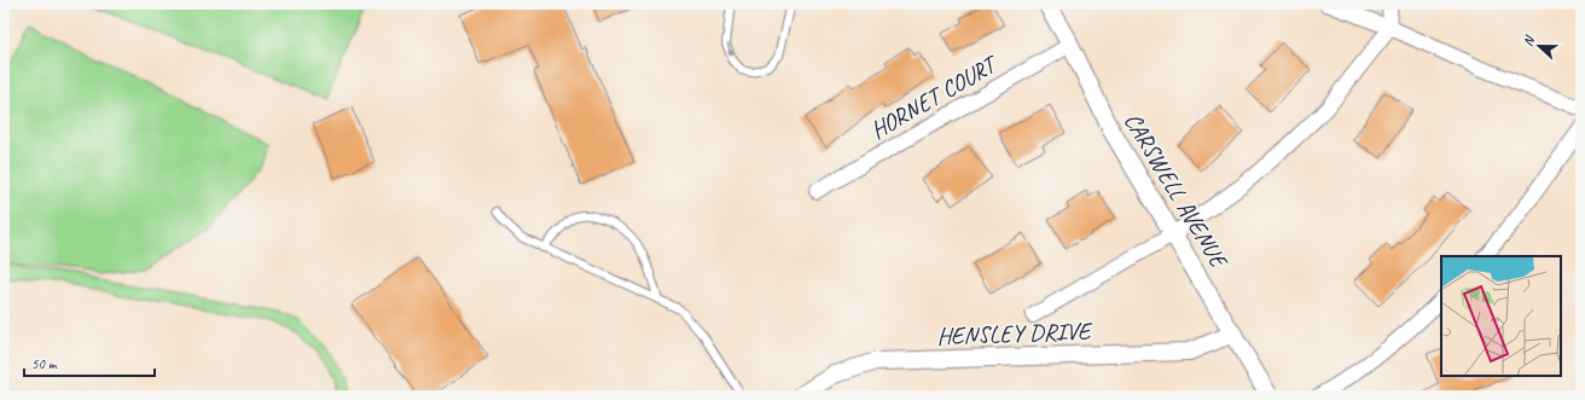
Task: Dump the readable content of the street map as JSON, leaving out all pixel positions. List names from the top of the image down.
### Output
{
  "streets": {
    "street": ["HORNET COURT", "CARSWELL AVENUE", "HENSLEY DRIVE"]
  },
  "crossings": [
    ["HORNET COURT", "CARSWELL AVENUE"],
    ["CARSWELL AVENUE", "HENSLEY DRIVE"]
  ],
  "scale_bar": "50 m",
  "north": "left"
}
